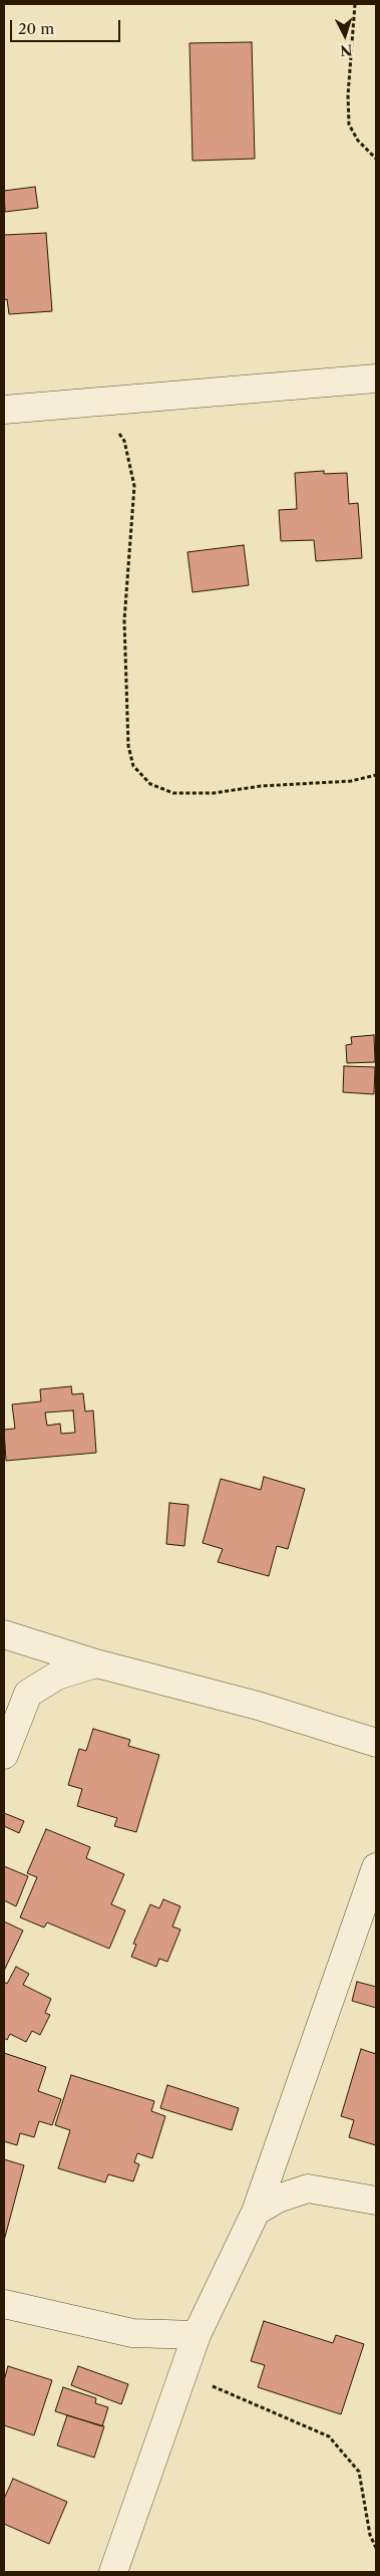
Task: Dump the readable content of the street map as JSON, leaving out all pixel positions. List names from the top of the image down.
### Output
{
  "scale_bar": "20 m",
  "north": "bottom"
}
